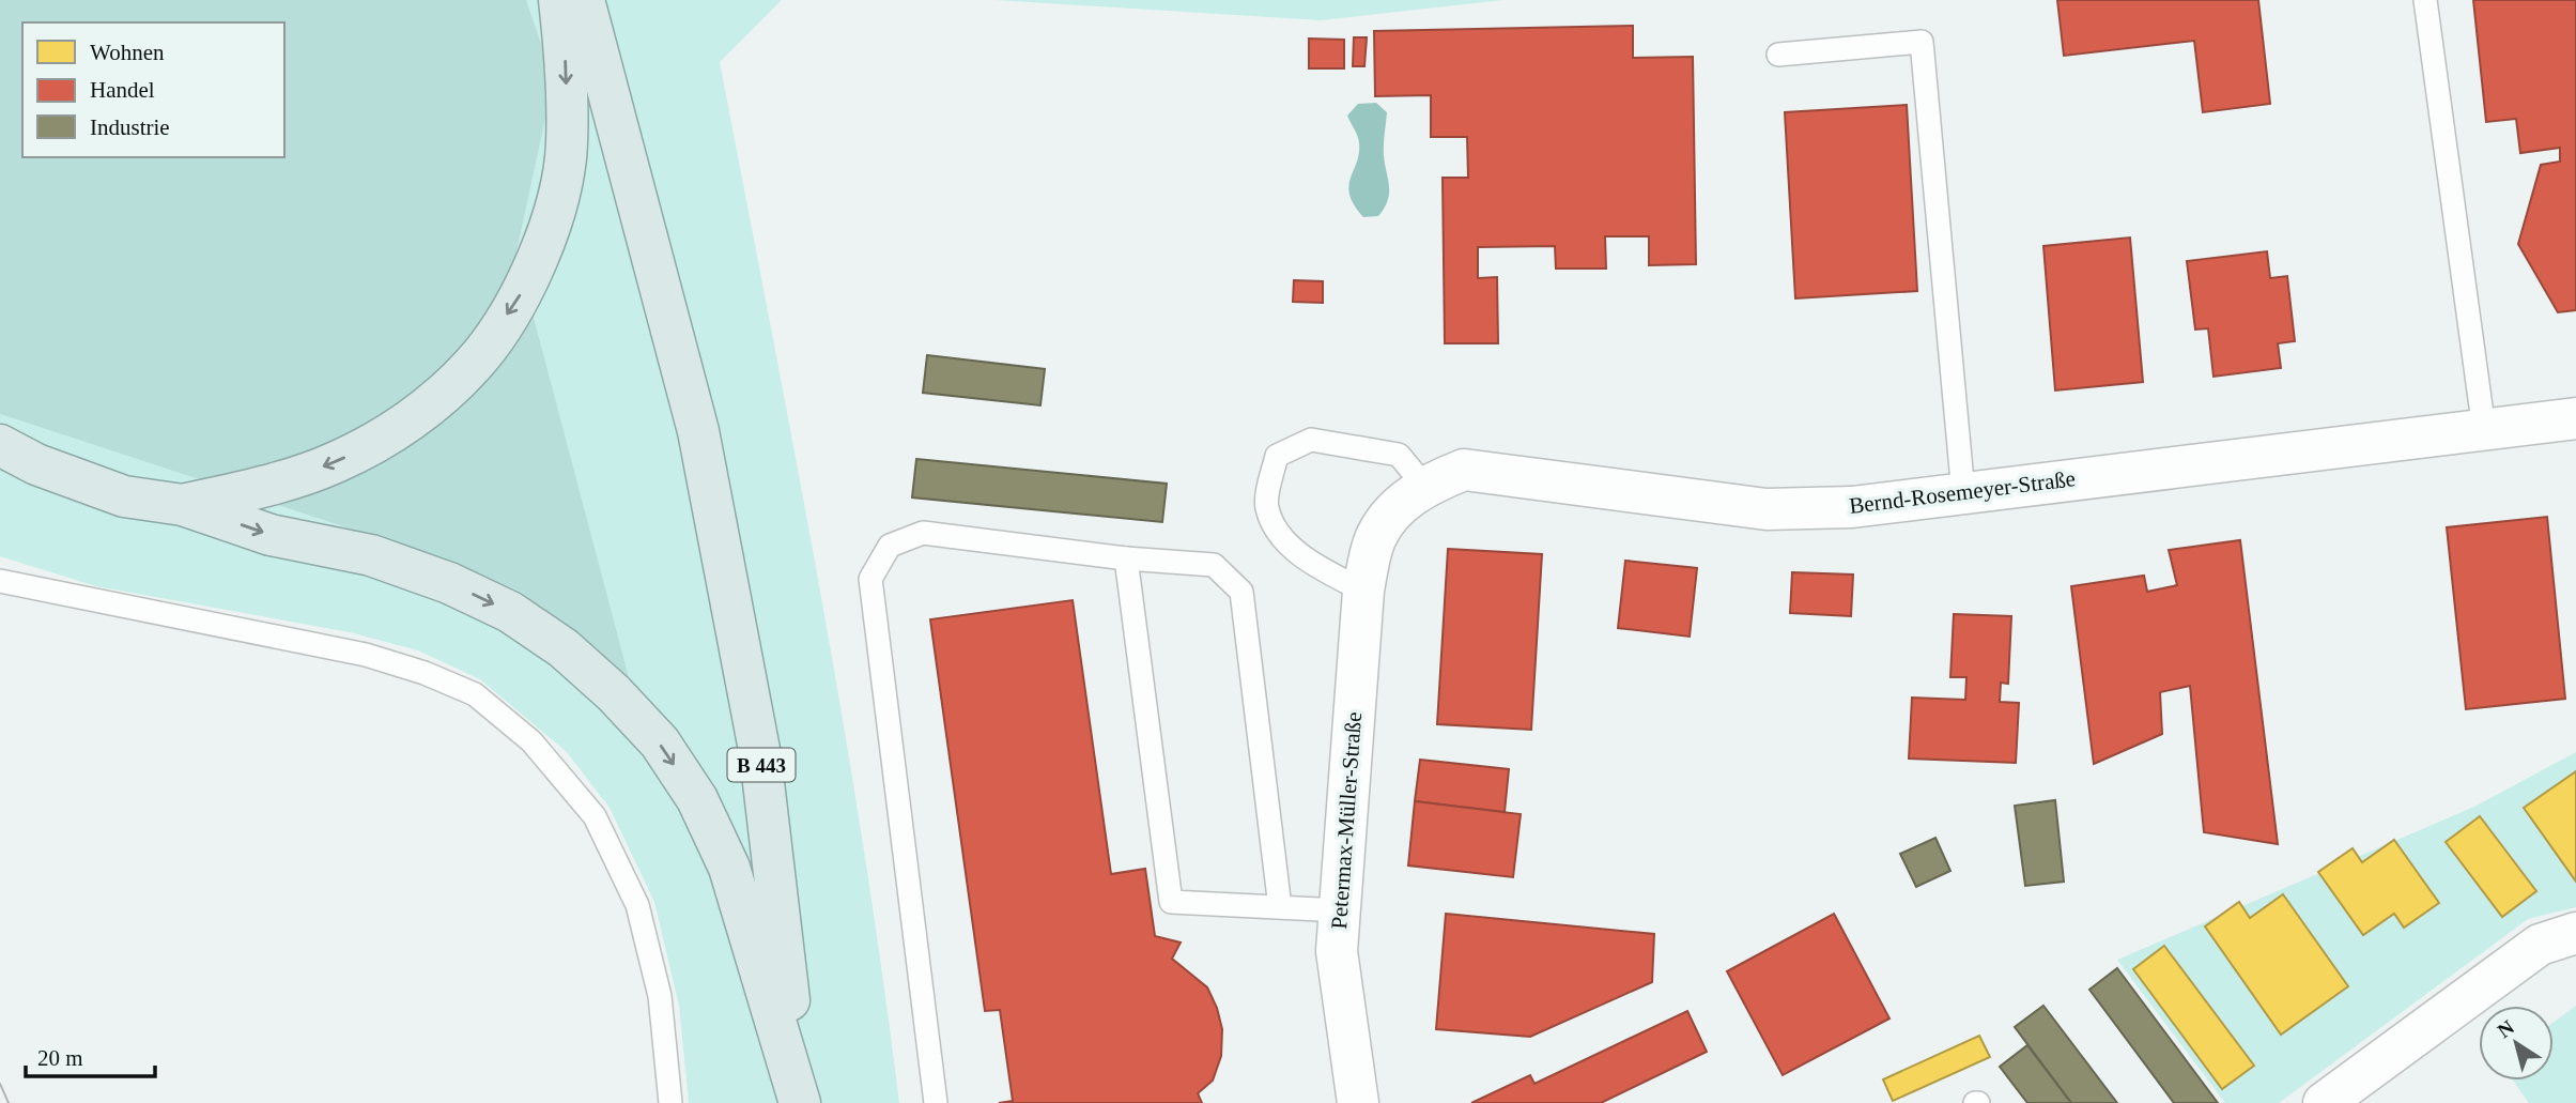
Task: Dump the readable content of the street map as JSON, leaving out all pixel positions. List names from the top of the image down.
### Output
{
  "streets": {
    "main road": ["B 443"],
    "street": ["Bernd-Rosemeyer-Straße", "Petermax-Müller-Straße"]
  },
  "crossings": [
    ["Bernd-Rosemeyer-Straße", "Petermax-Müller-Straße"]
  ],
  "legend": ["Wohnen", "Handel", "Industrie"],
  "scale_bar": "20 m",
  "north": "top left"
}
